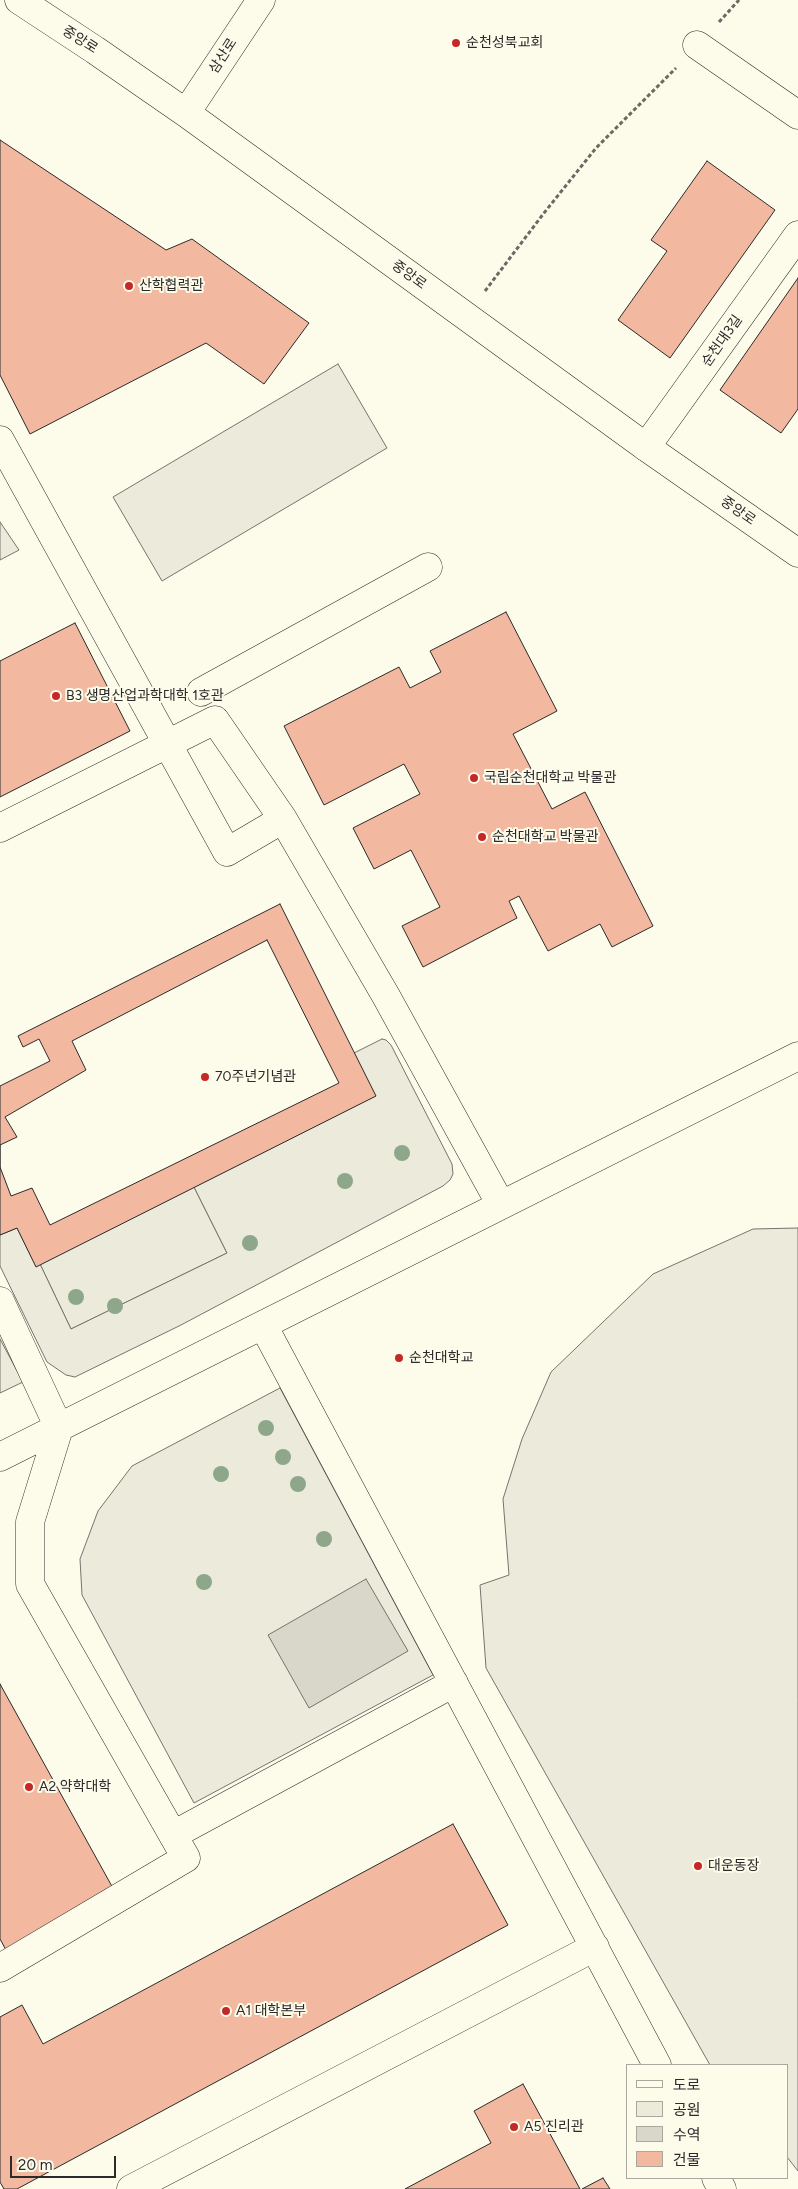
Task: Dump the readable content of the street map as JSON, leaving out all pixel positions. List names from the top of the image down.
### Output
{
  "streets": {
    "street": ["중앙로", "삼산로", "순천대3길"]
  },
  "crossings": [
    ["중앙로", "삼산로"],
    ["중앙로", "순천대3길"]
  ],
  "places": [
    "순천성북교회",
    "산학협력관",
    "B3 생명산업과학대학 1호관",
    "국립순천대학교 박물관",
    "순천대학교 박물관",
    "70주년기념관",
    "순천대학교",
    "A2 약학대학",
    "대운동장",
    "A1 대학본부",
    "A5 진리관"
  ],
  "legend": [
    "도로",
    "공원",
    "수역",
    "건물"
  ],
  "scale_bar": "20 m"
}
